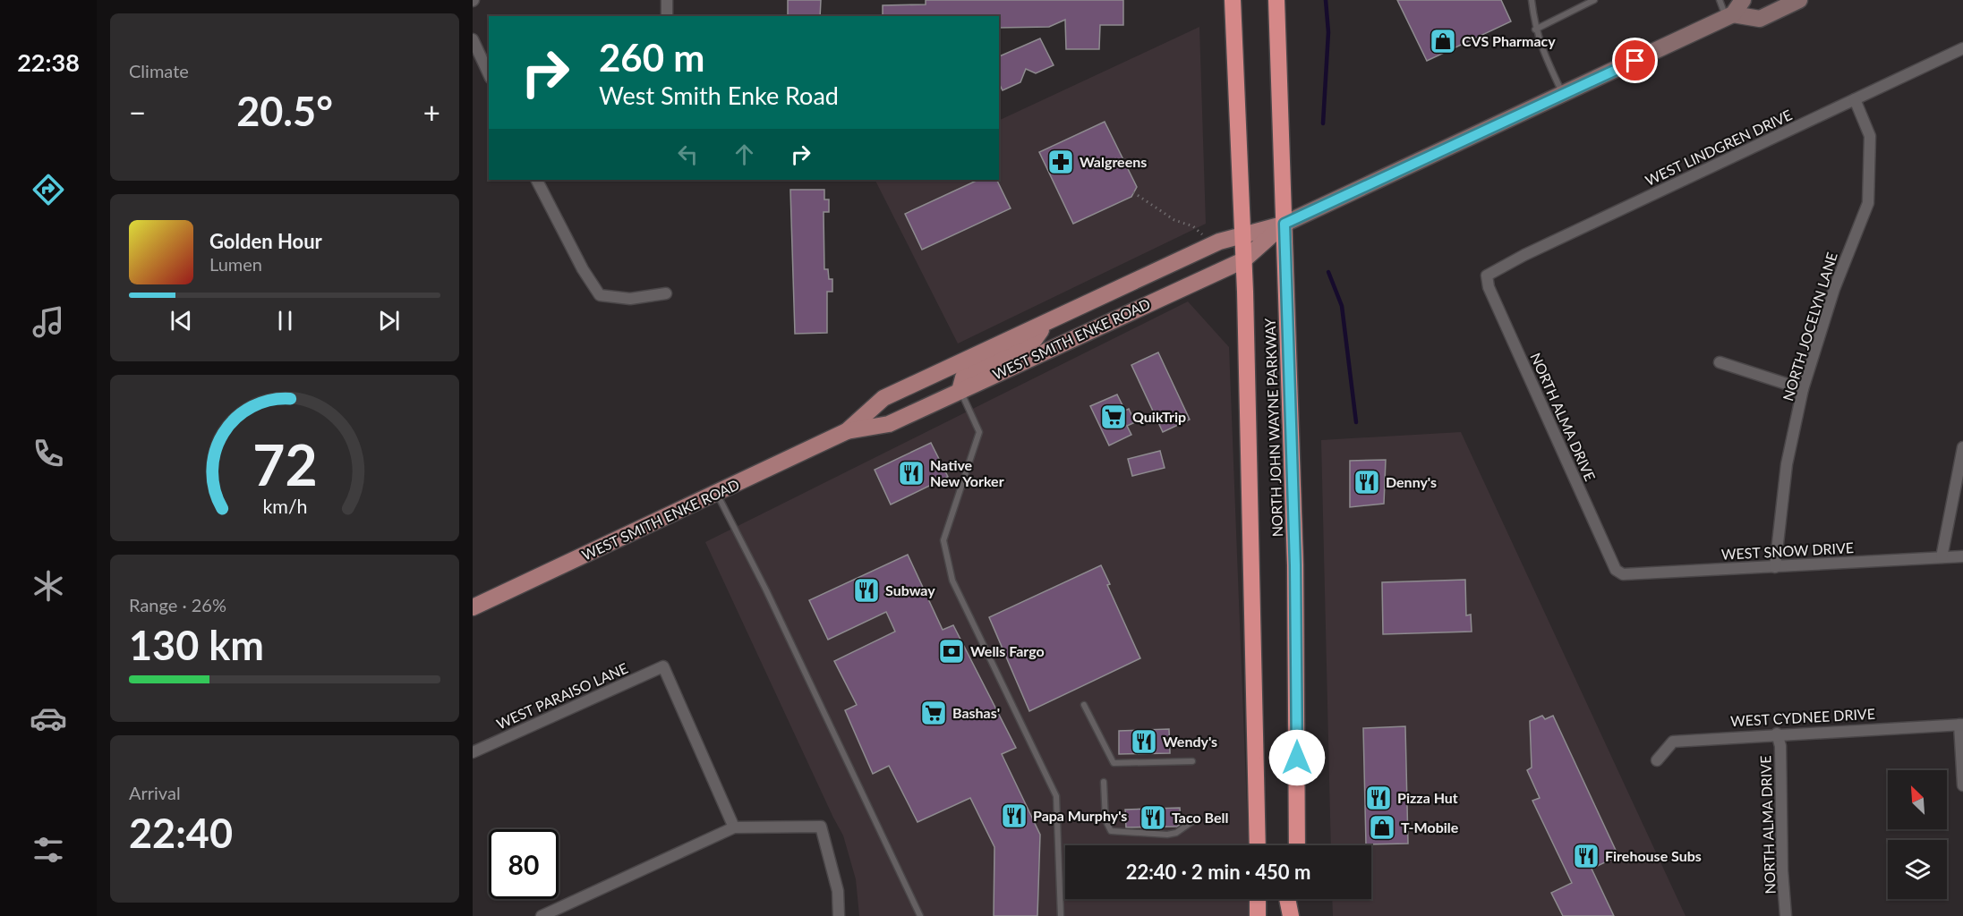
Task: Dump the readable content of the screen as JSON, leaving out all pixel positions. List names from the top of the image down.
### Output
{
  "streets": {
    "highway": ["NORTH JOHN WAYNE PARKWAY"],
    "main road": ["WEST SMITH ENKE ROAD"],
    "street": [
      "WEST LINDGREN DRIVE",
      "NORTH JOCELYN LANE",
      "NORTH ALMA DRIVE",
      "WEST SNOW DRIVE",
      "WEST PARAISO LANE",
      "WEST CYDNEE DRIVE"
    ]
  },
  "crossings": [
    ["WEST LINDGREN DRIVE", "NORTH JOCELYN LANE"],
    ["WEST LINDGREN DRIVE", "NORTH ALMA DRIVE"],
    ["NORTH JOCELYN LANE", "WEST SNOW DRIVE"],
    ["WEST SMITH ENKE ROAD", "NORTH JOHN WAYNE PARKWAY"],
    ["NORTH ALMA DRIVE", "WEST SNOW DRIVE"],
    ["NORTH ALMA DRIVE", "WEST CYDNEE DRIVE"]
  ],
  "places": {
    "shop": ["CVS Pharmacy", "T-Mobile"],
    "pharmacy": ["Walgreens"],
    "supermarket": ["QuikTrip", "Bashas'"],
    "restaurant": [
      "Native New Yorker",
      "Denny's",
      "Subway",
      "Wendy's",
      "Pizza Hut",
      "Papa Murphy's",
      "Taco Bell",
      "Firehouse Subs"
    ],
    "bank": ["Wells Fargo"]
  },
  "north": "top left",
  "page": {
    "tabs": "22:38",
    "tile": [
      "Climate",
      ["Range · 26%", "130 km"],
      ["Arrival", "22:40"]
    ],
    "turn": ["260 m", "West Smith Enke Road"],
    "heat": ["−", "20.5°", "+"],
    "song": ["Golden Hour", "Lumen"],
    "limit": "80",
    "trip": "22:40 · 2 min · 450 m",
    "gauge": ["72", "km/h"]
  }
}
